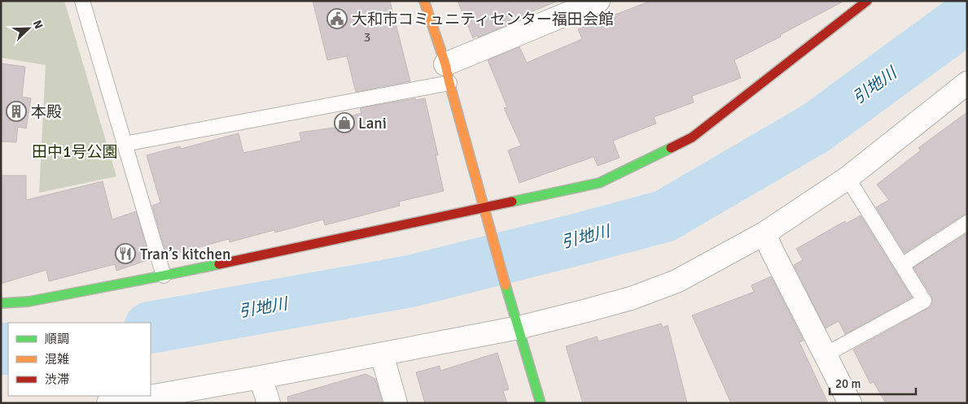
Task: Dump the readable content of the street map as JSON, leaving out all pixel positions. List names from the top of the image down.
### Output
{
  "water": ["引地川"],
  "parks": ["田中1号公園"],
  "places": {
    "public building": ["大和市コミュニティセンター福田会館"],
    "building": ["本殿"],
    "shop": ["Lani"],
    "restaurant": ["Tran’s kitchen"]
  },
  "house_numbers": ["3"],
  "legend": ["順調", "混雑", "渋滞"],
  "scale_bar": "20 m",
  "north": "top right"
}
